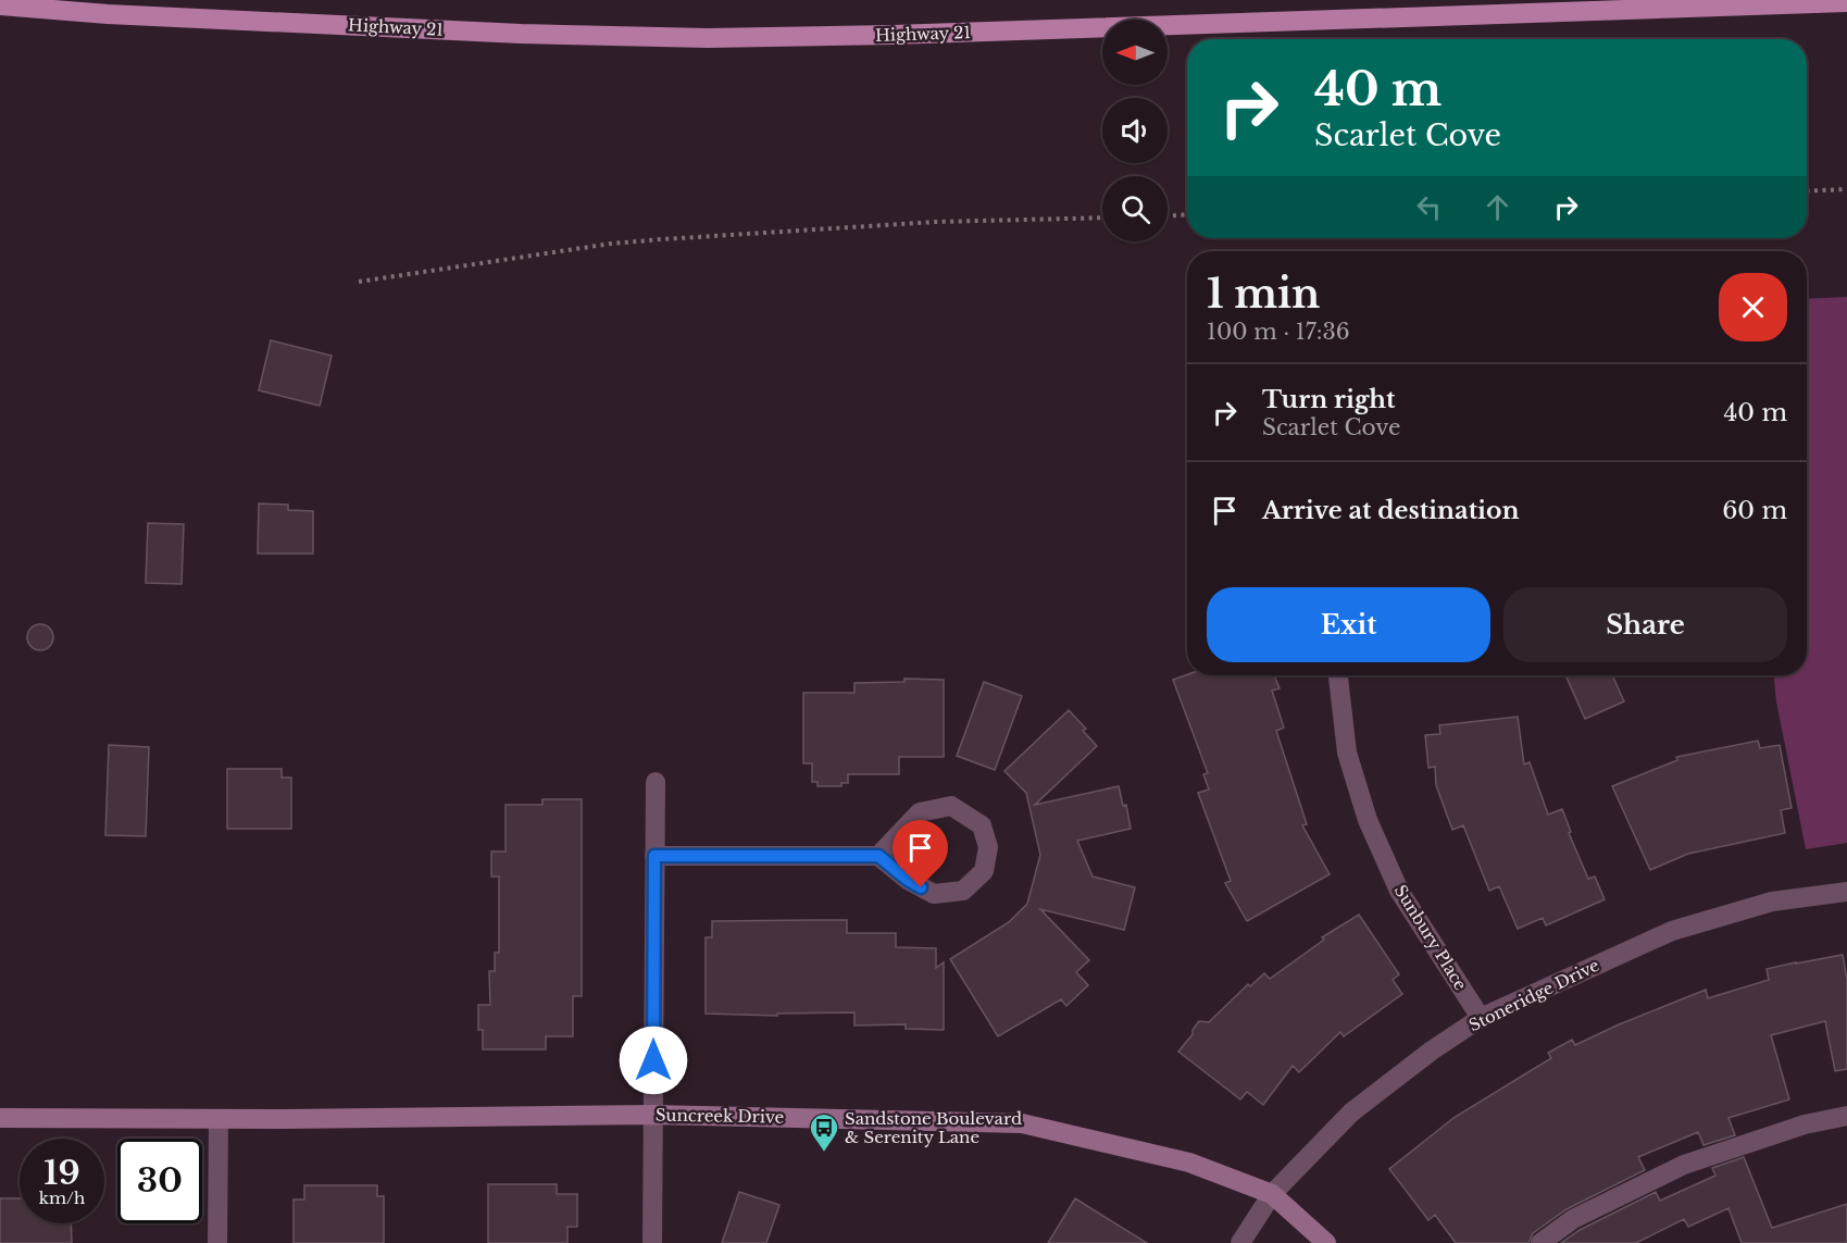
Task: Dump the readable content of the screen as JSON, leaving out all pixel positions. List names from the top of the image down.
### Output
{
  "streets": {
    "main road": ["Highway 21"],
    "street": ["Sunbury Place", "Stoneridge Drive", "Suncreek Drive"]
  },
  "crossings": [
    ["Sunbury Place", "Stoneridge Drive"],
    ["Stoneridge Drive", "Suncreek Drive"]
  ],
  "places": {
    "bus stop": ["Sandstone Boulevard & Serenity Lane"]
  },
  "north": "left",
  "page": {
    "turn": ["40 m", "Scarlet Cove"],
    "heading": ["1 min", "100 m · 17:36"],
    "list": [
      {
        "name": "Turn right",
        "note": "Scarlet Cove",
        "value": "40 m"
      },
      {
        "name": "Arrive at destination",
        "value": "60 m"
      }
    ],
    "buttons": ["Exit", "Share"],
    "speed": "19 km/h",
    "limit": "30"
  }
}
